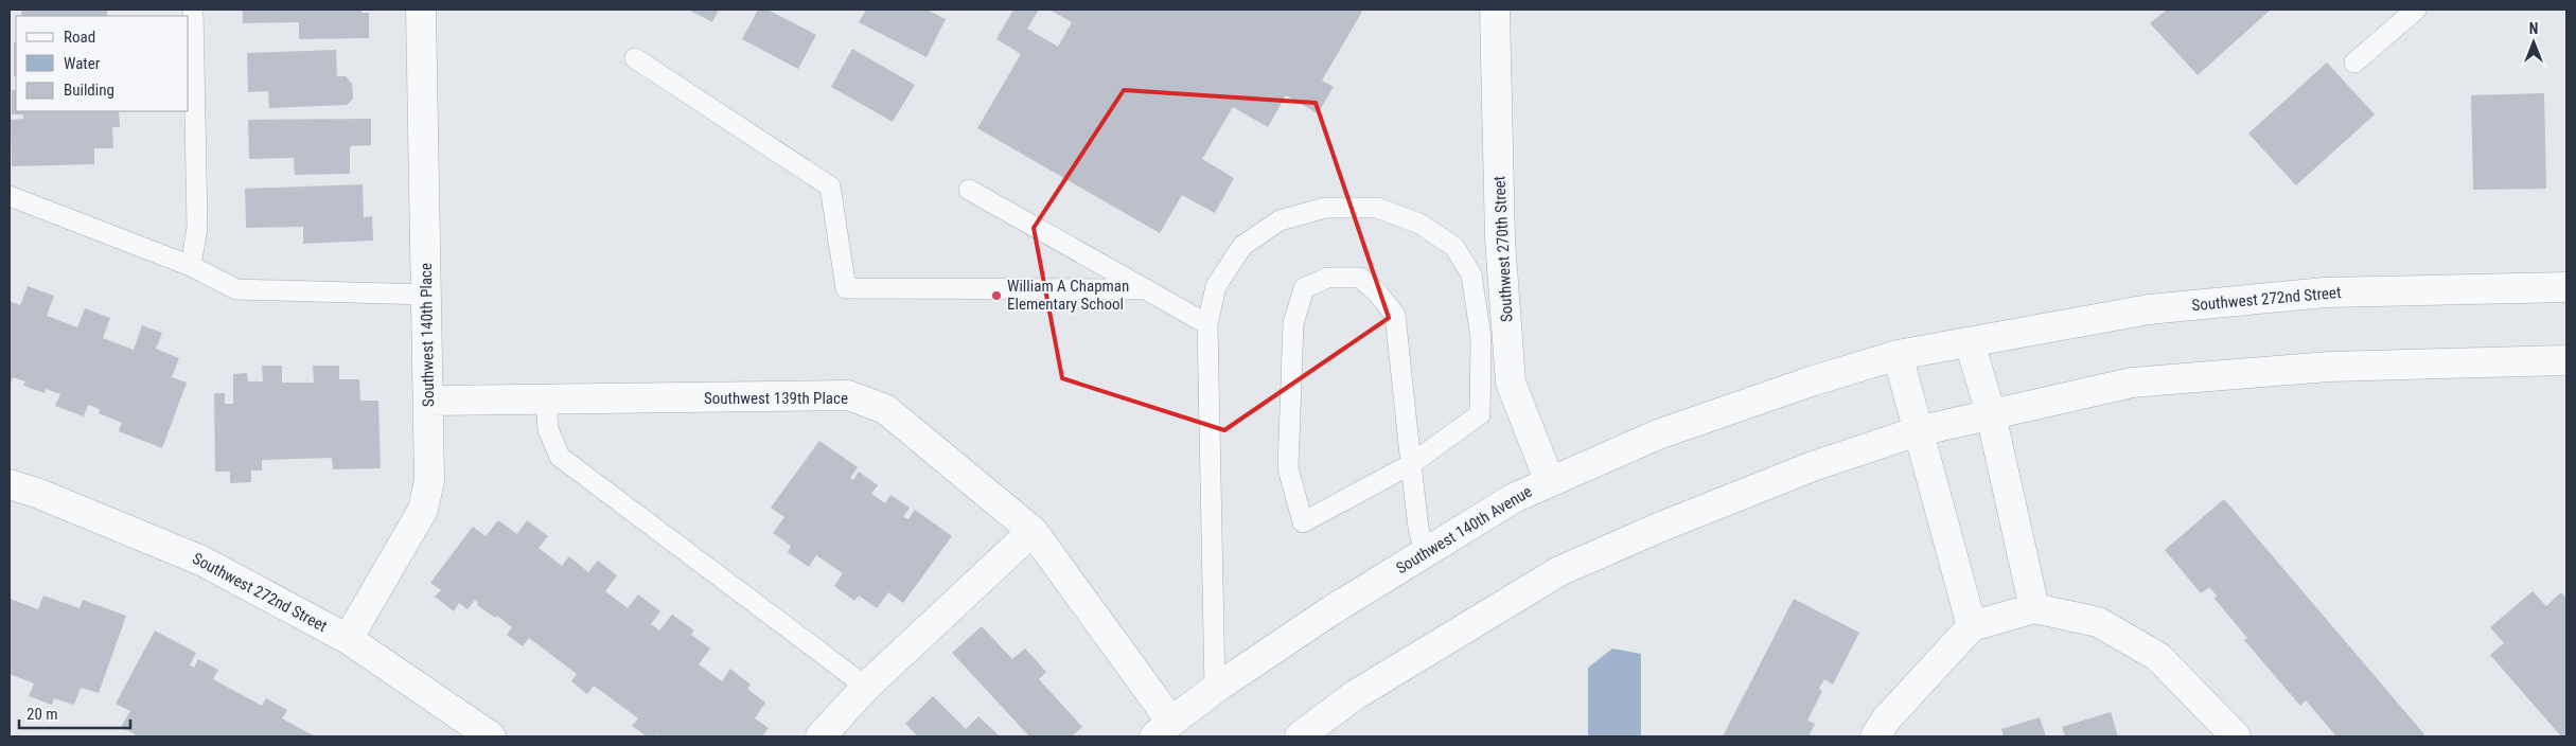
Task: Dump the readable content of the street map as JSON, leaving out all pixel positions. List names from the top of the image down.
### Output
{
  "streets": {
    "street": [
      "Southwest 270th Street",
      "Southwest 272nd Street",
      "Southwest 140th Place",
      "Southwest 139th Place",
      "Southwest 140th Avenue"
    ]
  },
  "crossings": [
    ["Southwest 270th Street", "Southwest 140th Avenue"],
    ["Southwest 272nd Street", "Southwest 140th Place"],
    ["Southwest 272nd Street", "Southwest 140th Avenue"],
    ["Southwest 140th Place", "Southwest 139th Place"],
    ["Southwest 139th Place", "Southwest 140th Avenue"]
  ],
  "places": ["William A Chapman Elementary School"],
  "legend": ["Road", "Water", "Building"],
  "scale_bar": "20 m",
  "north": "top"
}
